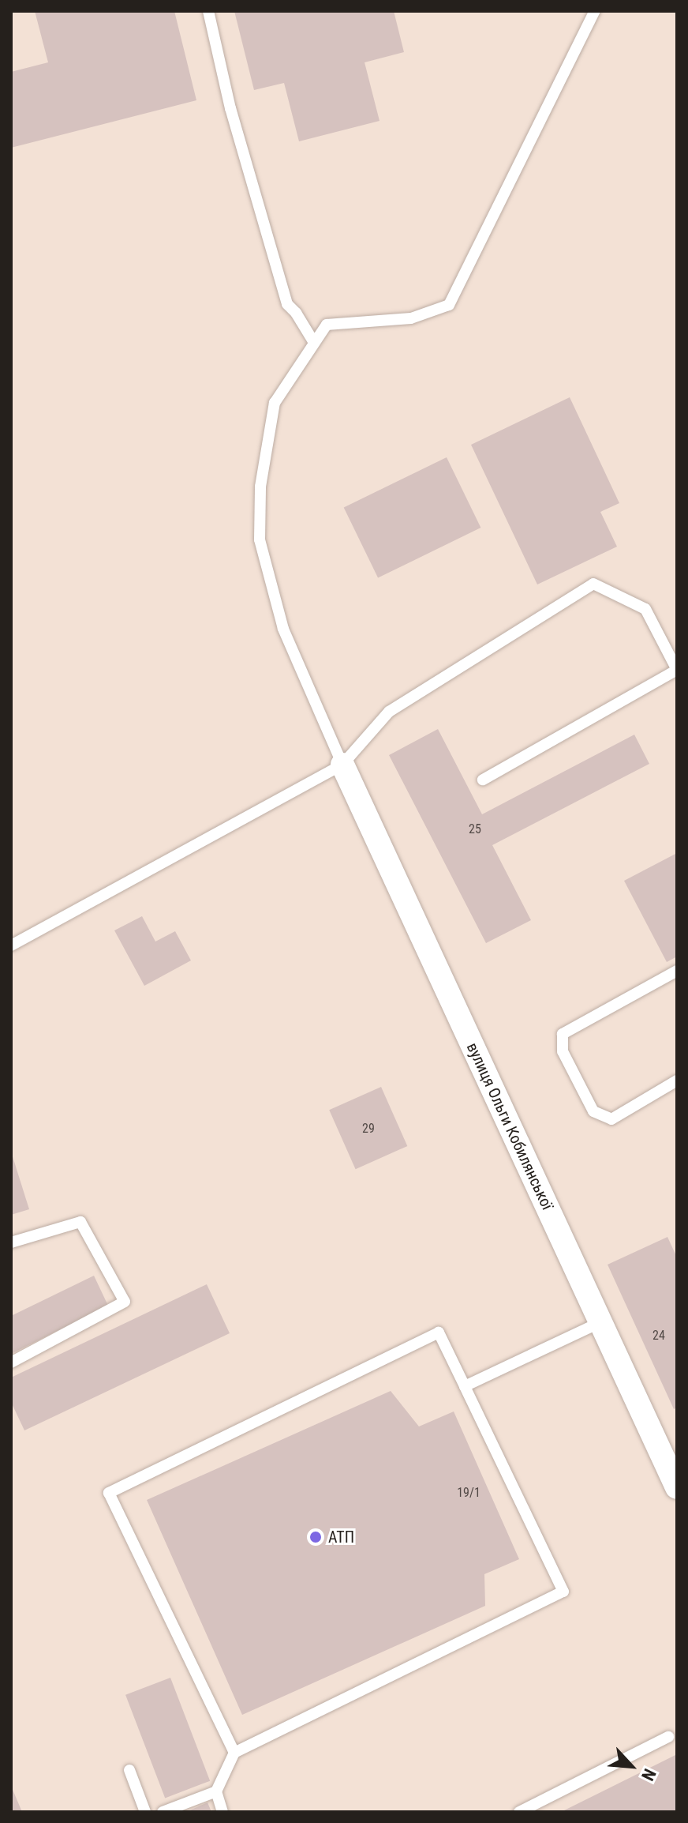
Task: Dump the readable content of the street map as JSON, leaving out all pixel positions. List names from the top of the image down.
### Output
{
  "streets": {
    "street": ["вулиця Ольги Кобилянської"]
  },
  "places": ["АТП"],
  "house_numbers": [
    "25",
    "29",
    "24",
    "19/1"
  ],
  "north": "bottom right"
}
